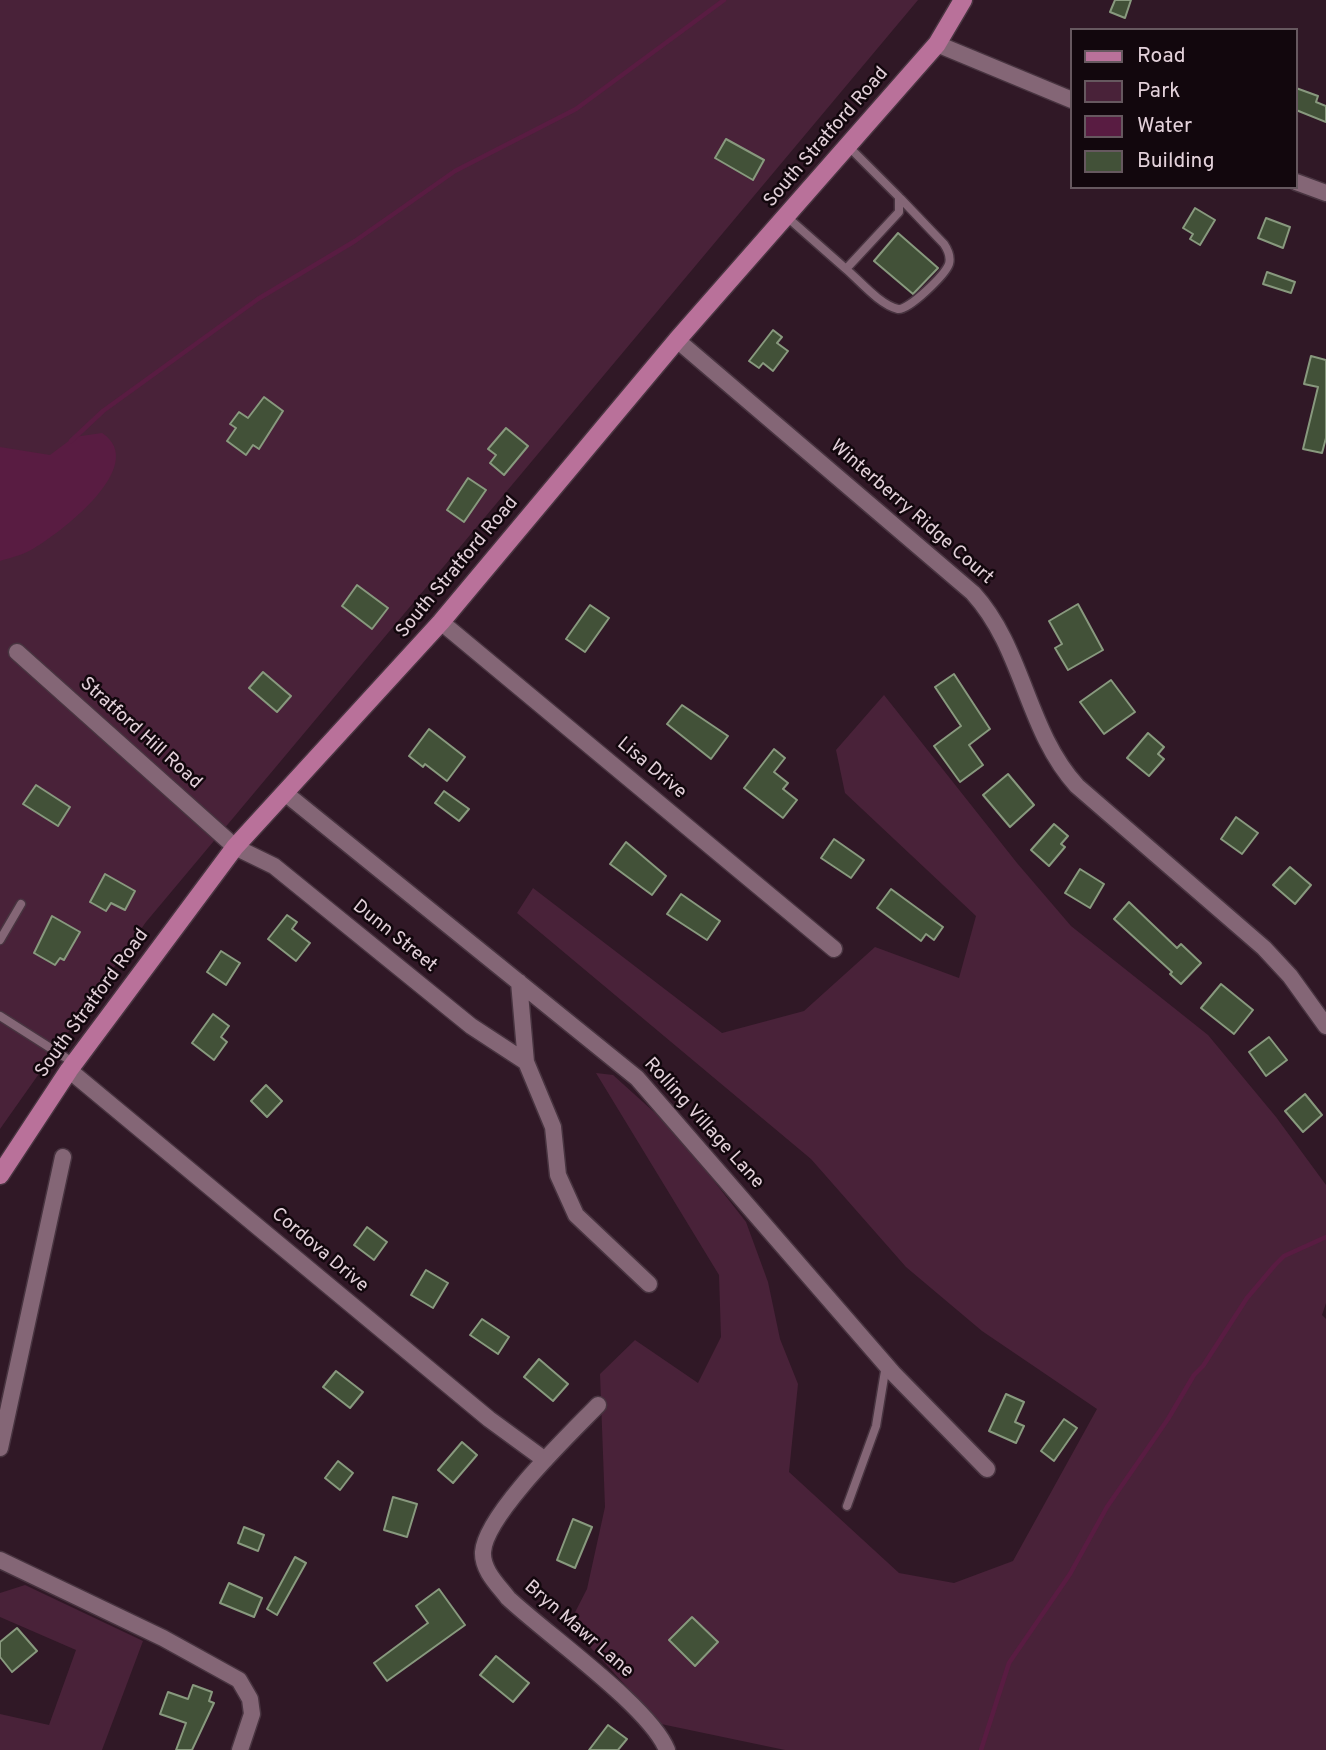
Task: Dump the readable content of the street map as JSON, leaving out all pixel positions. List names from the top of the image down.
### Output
{
  "streets": {
    "main road": ["South Stratford Road"],
    "street": [
      "Winterberry Ridge Court",
      "Stratford Hill Road",
      "Lisa Drive",
      "Dunn Street",
      "Rolling Village Lane",
      "Cordova Drive",
      "Bryn Mawr Lane"
    ]
  },
  "crossings": [
    ["South Stratford Road", "Winterberry Ridge Court"],
    ["South Stratford Road", "Stratford Hill Road"],
    ["South Stratford Road", "Lisa Drive"],
    ["South Stratford Road", "Dunn Street"],
    ["South Stratford Road", "Rolling Village Lane"],
    ["South Stratford Road", "Cordova Drive"],
    ["Stratford Hill Road", "Dunn Street"],
    ["Cordova Drive", "Bryn Mawr Lane"]
  ],
  "legend": [
    "Road",
    "Park",
    "Water",
    "Building"
  ]
}
